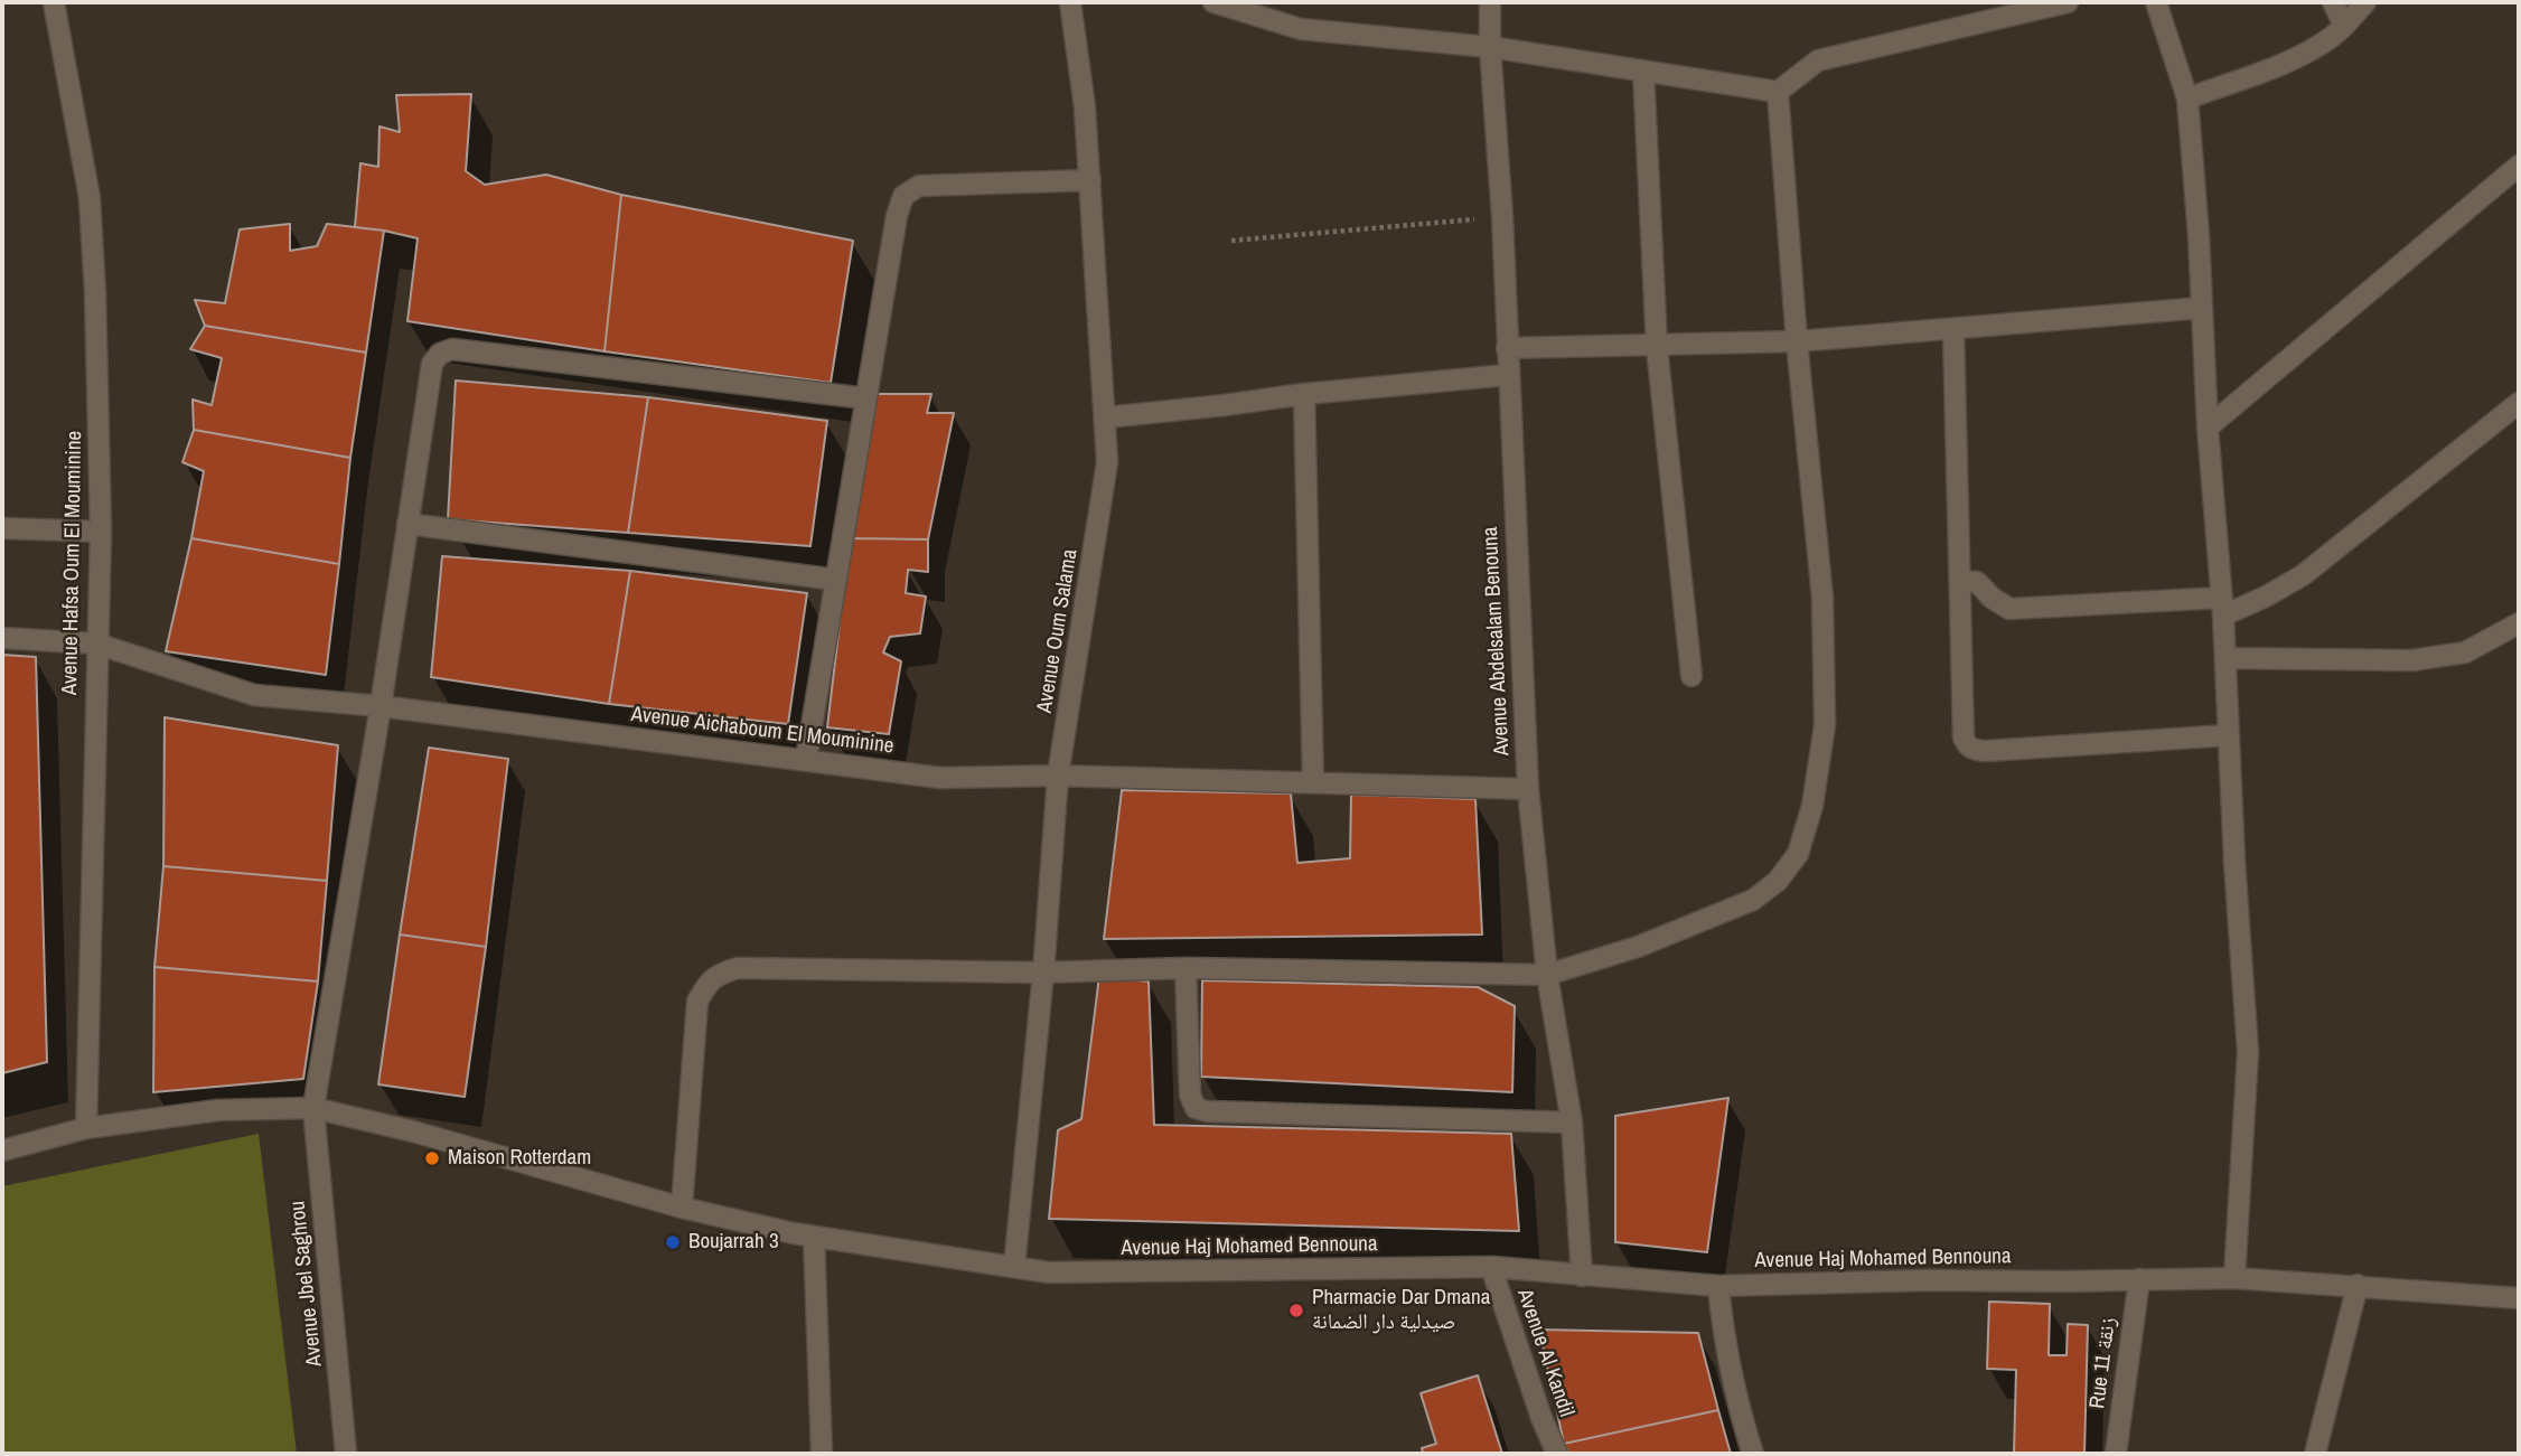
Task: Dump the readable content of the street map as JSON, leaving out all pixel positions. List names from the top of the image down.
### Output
{
  "streets": {
    "street": [
      "Avenue Hafsa Oum El Mouminine",
      "Avenue Oum Salama",
      "Avenue Abdelsalam Benouna",
      "Avenue Aichaboum El Mouminine",
      "Avenue Haj Mohamed Bennouna",
      "Avenue Jbel Saghrou",
      "Avenue Al Kandil",
      "Rue 11 زنقة"
    ]
  },
  "crossings": [
    ["Avenue Hafsa Oum El Mouminine", "Avenue Aichaboum El Mouminine"],
    ["Avenue Hafsa Oum El Mouminine", "Avenue Haj Mohamed Bennouna"],
    ["Avenue Oum Salama", "Avenue Aichaboum El Mouminine"],
    ["Avenue Oum Salama", "Avenue Haj Mohamed Bennouna"],
    ["Avenue Abdelsalam Benouna", "Avenue Aichaboum El Mouminine"],
    ["Avenue Abdelsalam Benouna", "Avenue Haj Mohamed Bennouna"],
    ["Avenue Aichaboum El Mouminine", "Avenue Jbel Saghrou"],
    ["Avenue Haj Mohamed Bennouna", "Avenue Jbel Saghrou"],
    ["Avenue Haj Mohamed Bennouna", "Avenue Al Kandil"],
    ["Avenue Haj Mohamed Bennouna", "Rue 11 زنقة"]
  ],
  "places": ["Maison Rotterdam", "Boujarrah 3", "Pharmacie Dar Dmana صيدلية دار الضمانة"]
}
